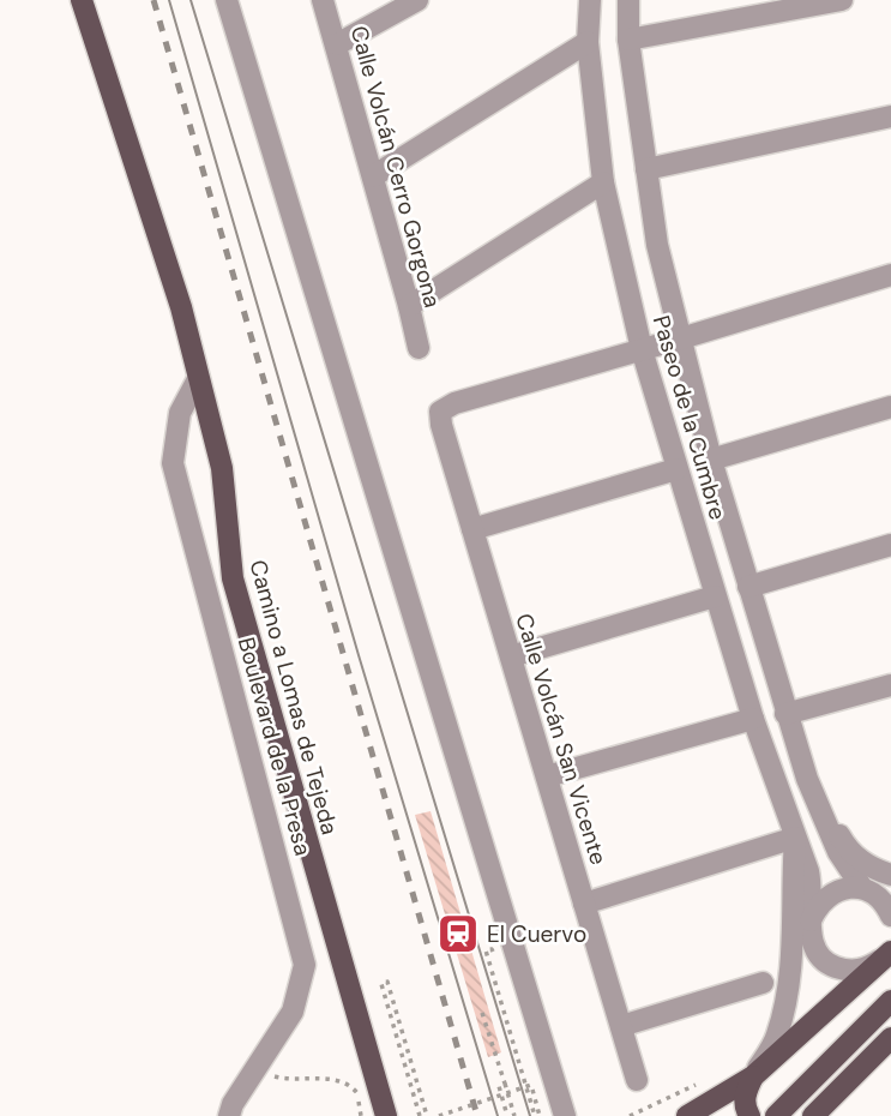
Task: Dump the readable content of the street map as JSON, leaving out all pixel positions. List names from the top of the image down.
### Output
{
  "streets": {
    "main road": ["Camino a Lomas de Tejeda"],
    "street": [
      "Calle Volcán Cerro Gorgona",
      "Paseo de la Cumbre",
      "Calle Volcán San Vicente",
      "Boulevard de la Presa"
    ]
  },
  "crossings": [
    ["Paseo de la Cumbre", "Calle Volcán San Vicente"],
    ["Camino a Lomas de Tejeda", "Boulevard de la Presa"]
  ],
  "places": {
    "station": ["El Cuervo"]
  }
}
